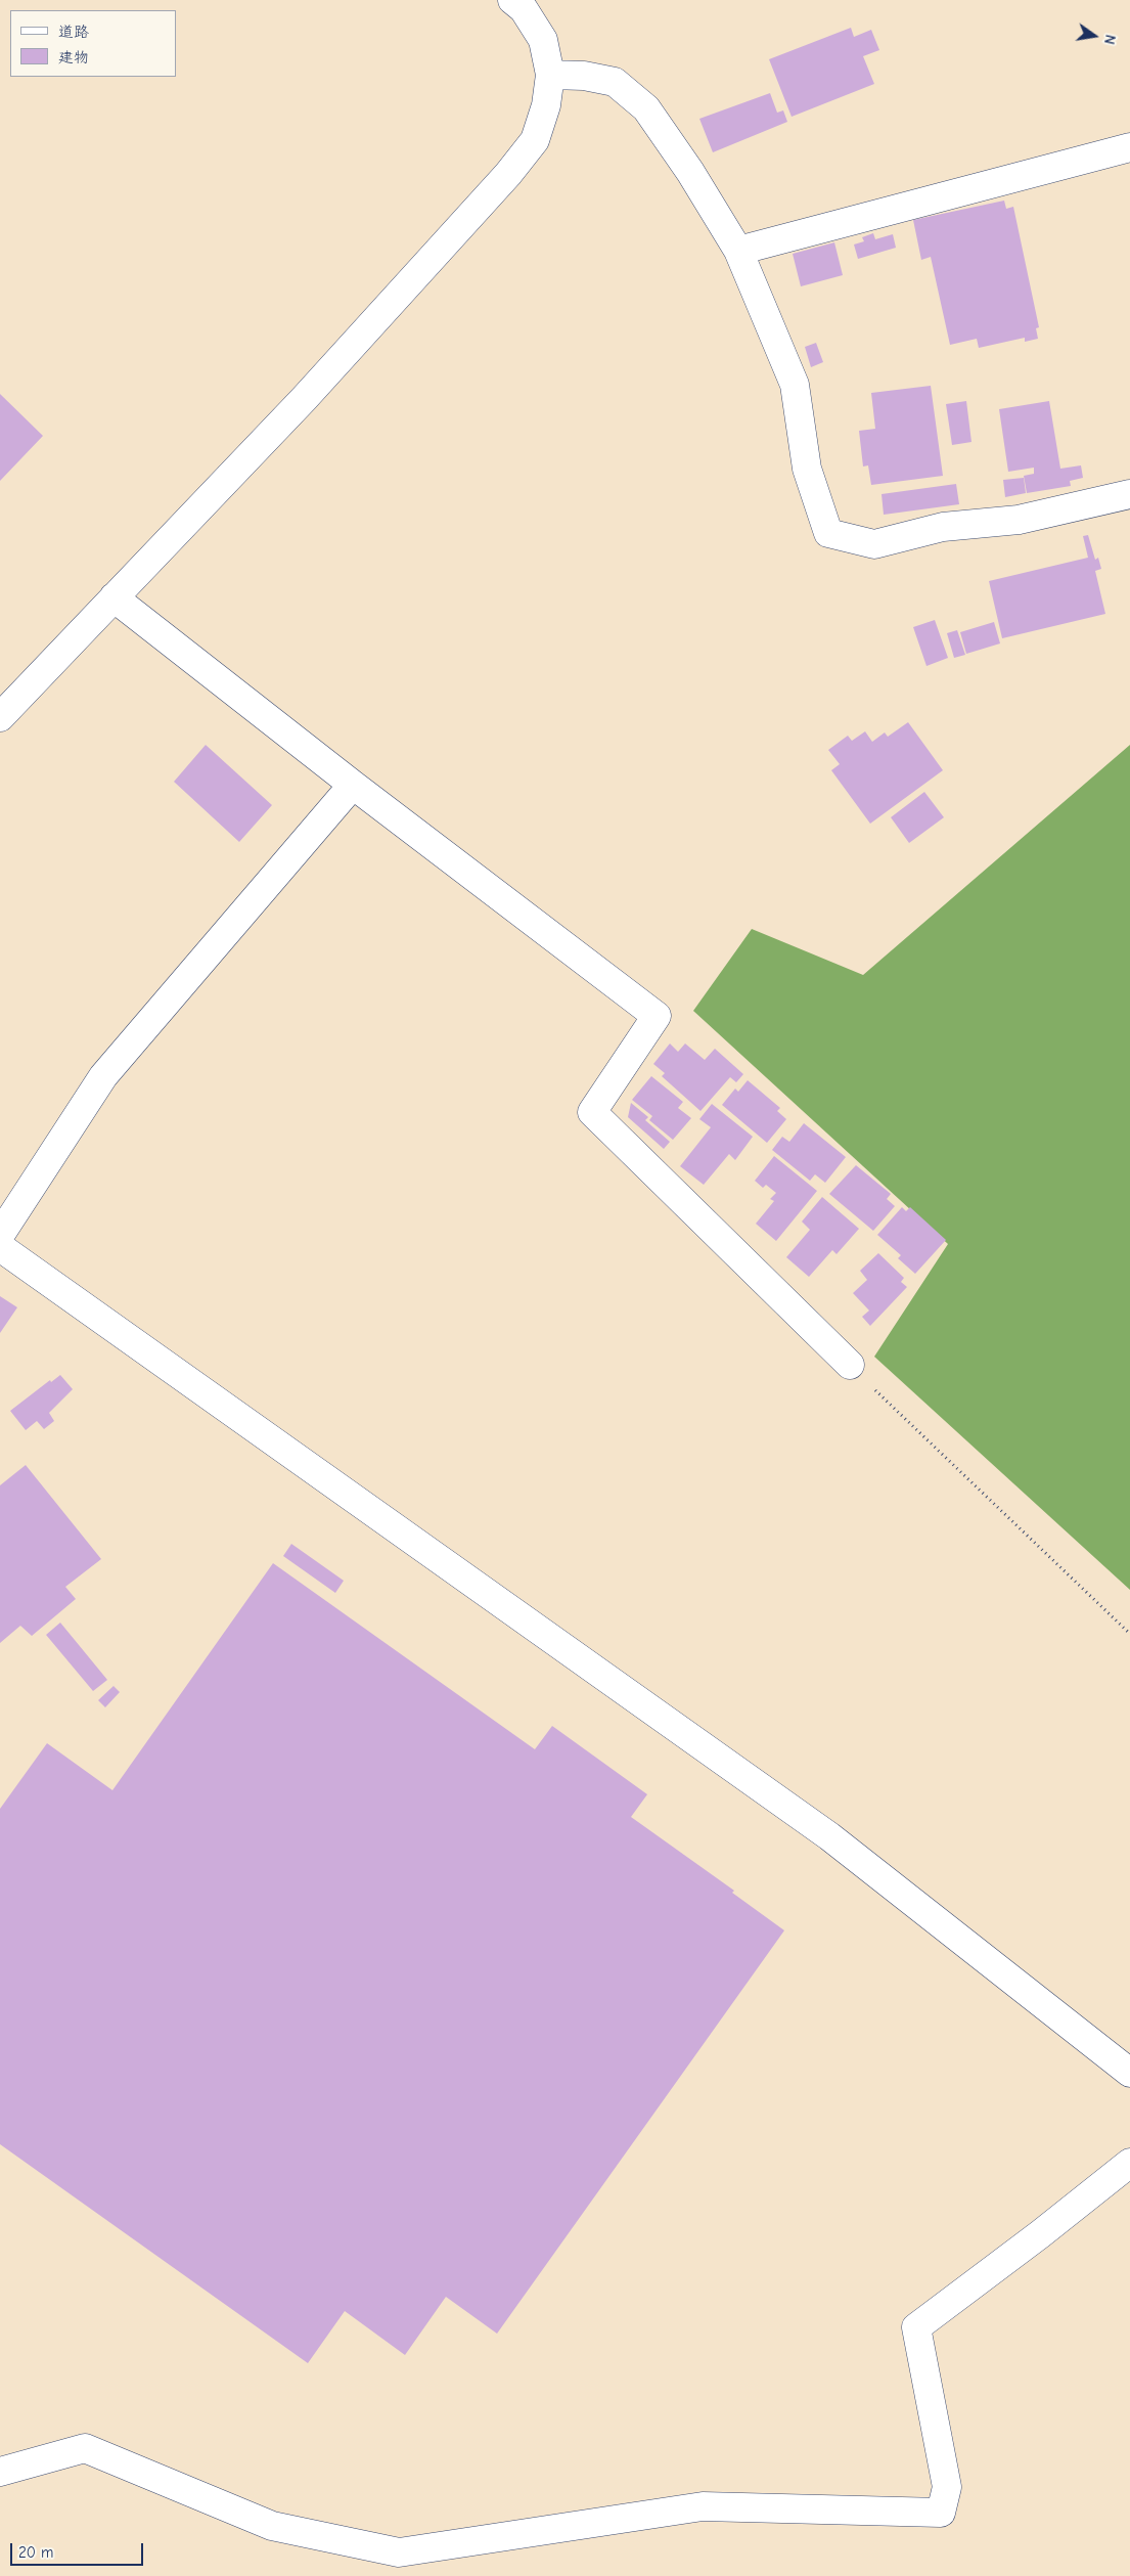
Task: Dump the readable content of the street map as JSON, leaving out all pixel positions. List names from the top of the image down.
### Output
{
  "legend": ["道路", "建物"],
  "scale_bar": "20 m",
  "north": "right"
}
